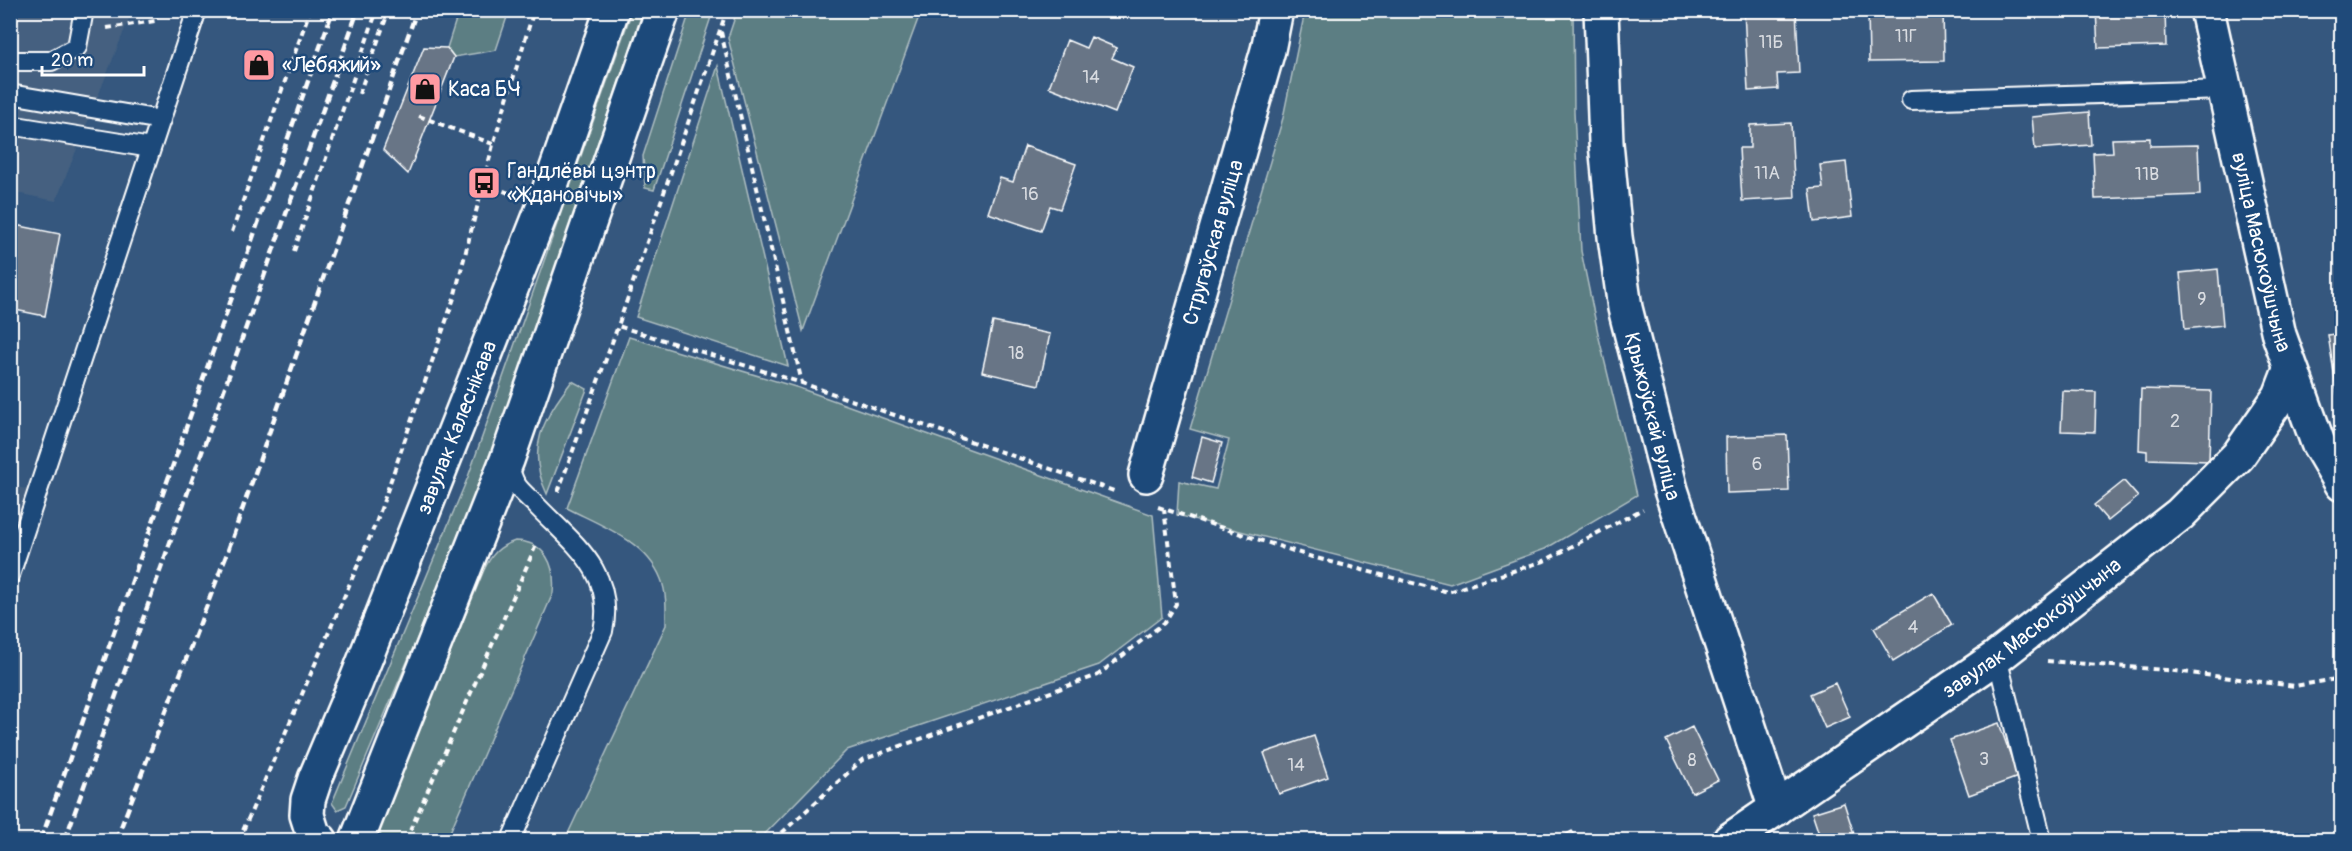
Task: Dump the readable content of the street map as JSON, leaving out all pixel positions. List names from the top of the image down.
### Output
{
  "streets": {
    "street": [
      "Стругаўская вуліца",
      "вуліца Масюкоўшчына",
      "Крыжоўскай вуліца",
      "завулак Калеснікава",
      "завулак Масюкоўшчына"
    ]
  },
  "crossings": [
    ["вуліца Масюкоўшчына", "завулак Масюкоўшчына"],
    ["Крыжоўскай вуліца", "завулак Масюкоўшчына"]
  ],
  "places": {
    "shop": ["«Лебяжий»", "Каса БЧ"],
    "bus stop": ["Гандлёвы цэнтр «Ждановічы»"]
  },
  "house_numbers": [
    "11Г",
    "11Б",
    "14",
    "11А",
    "11В",
    "16",
    "9",
    "18",
    "2",
    "6",
    "4",
    "3",
    "8",
    "14"
  ],
  "scale_bar": "20 m"
}
